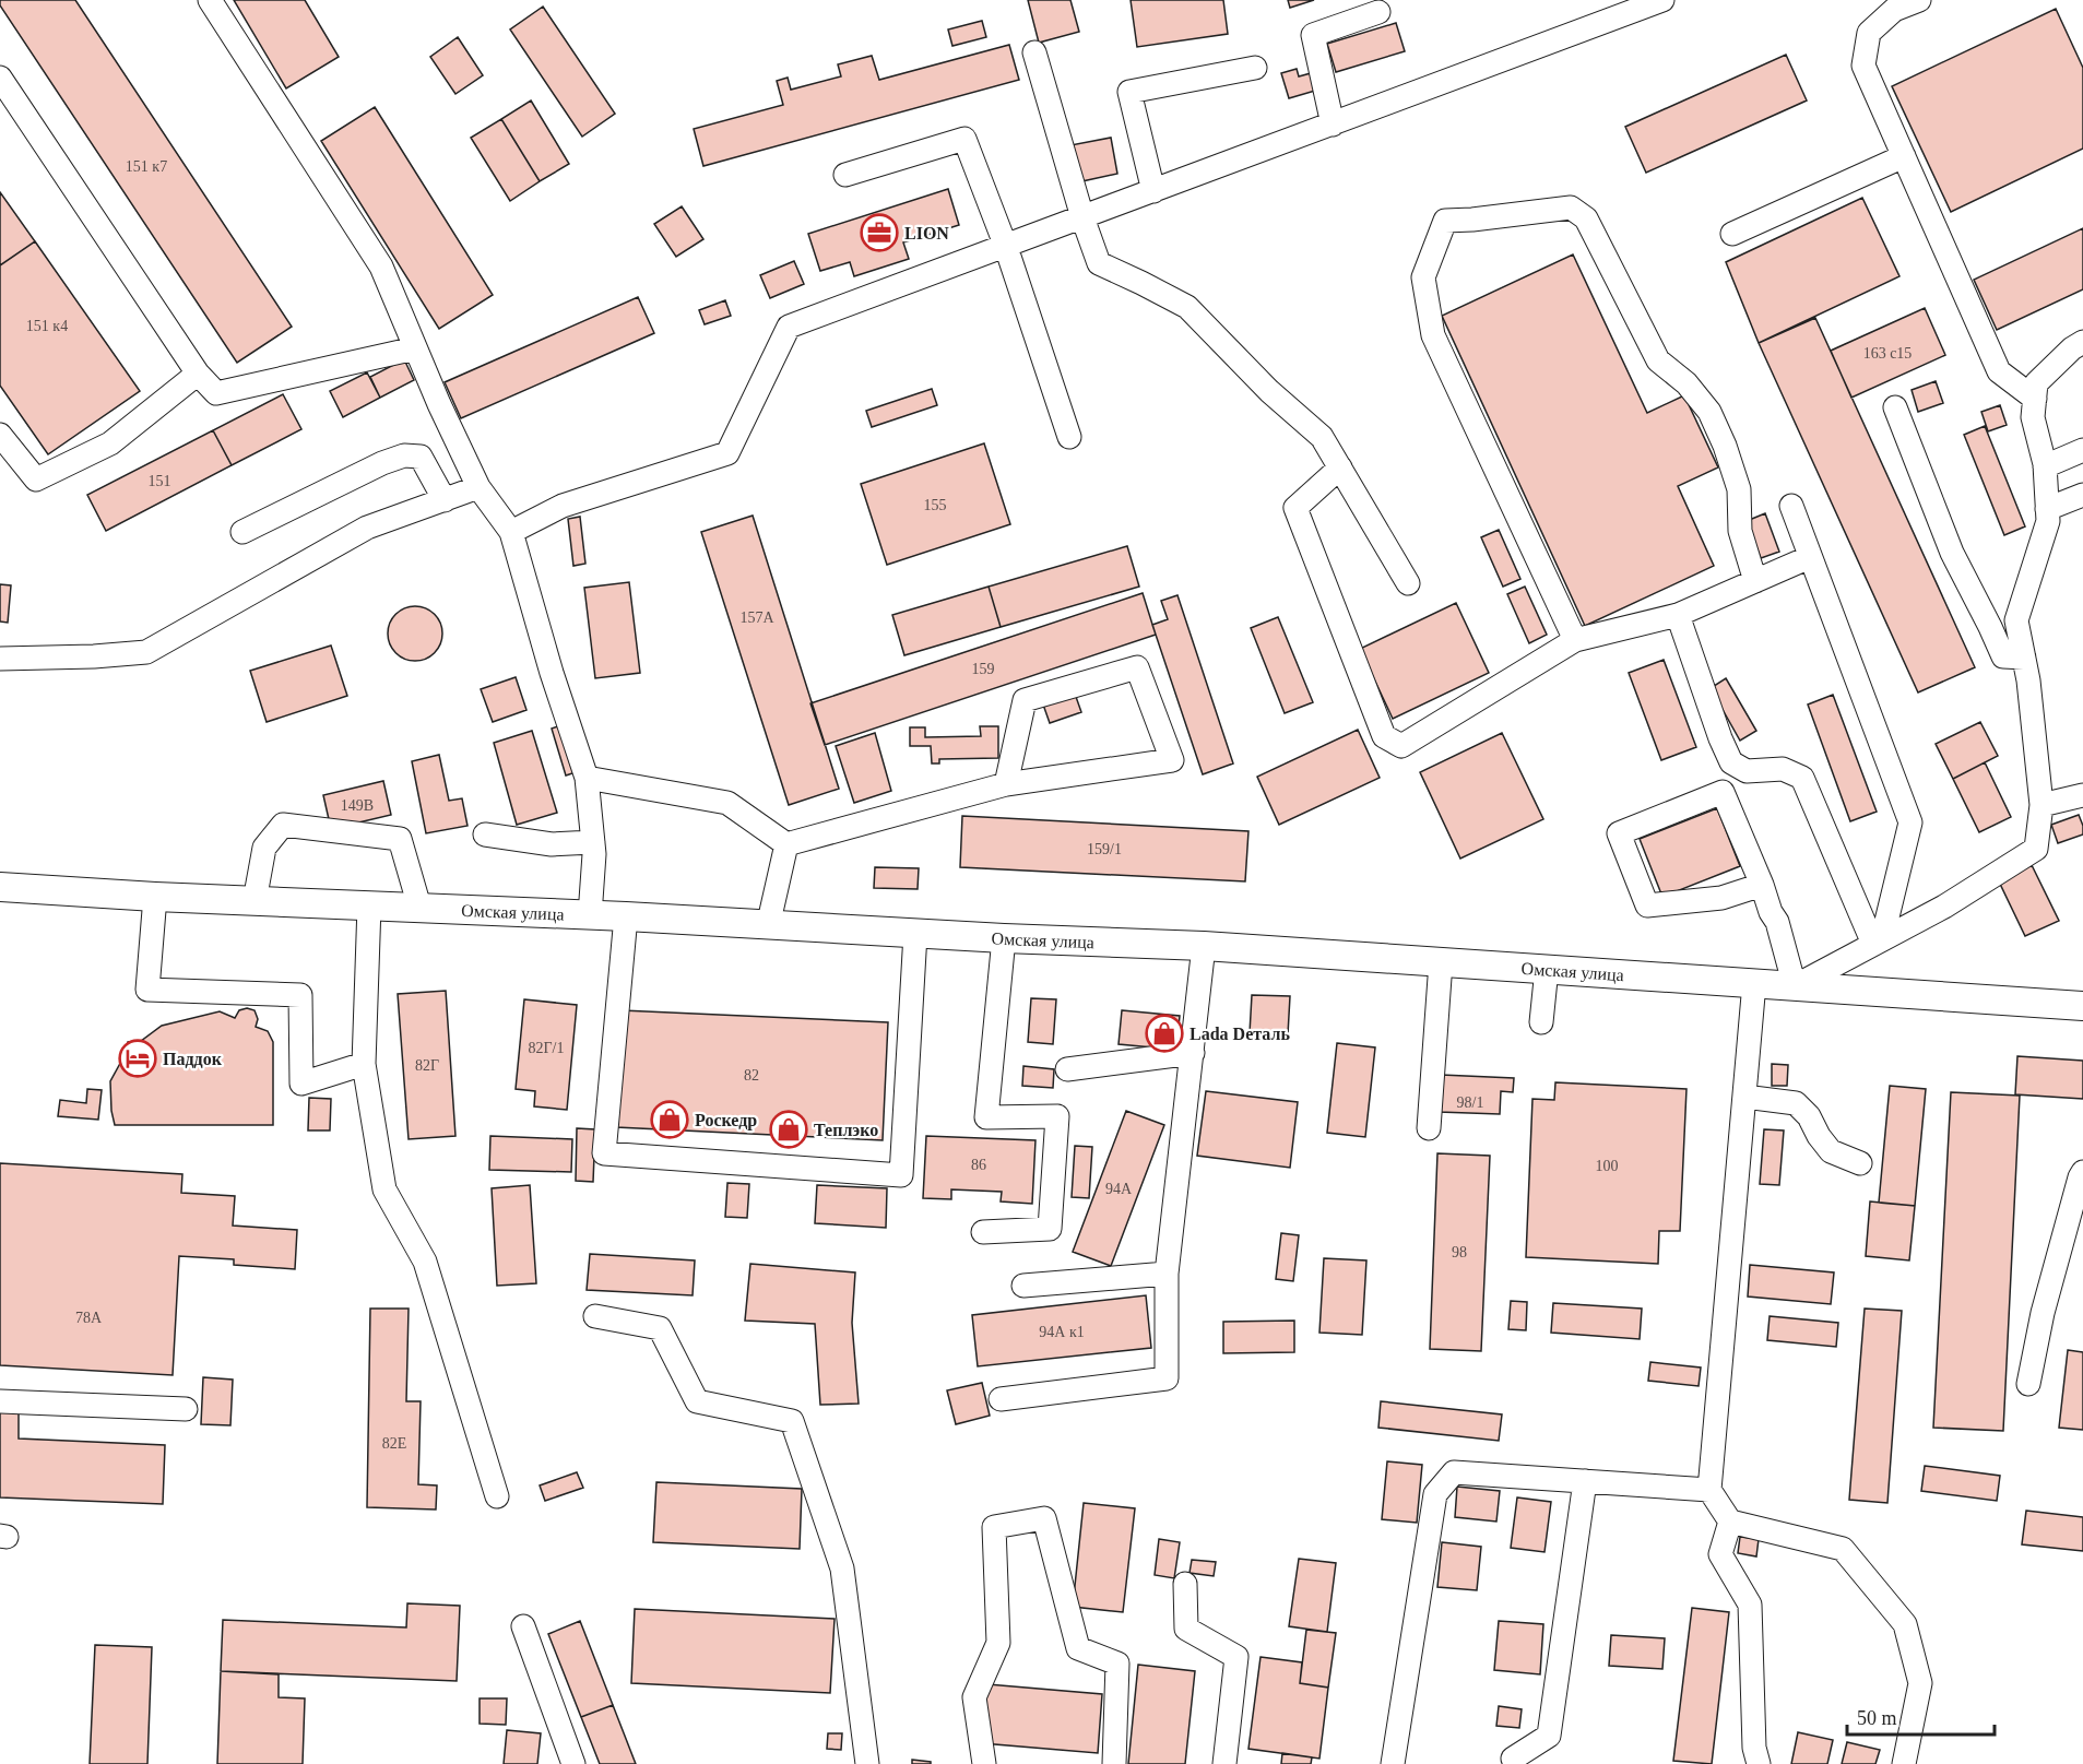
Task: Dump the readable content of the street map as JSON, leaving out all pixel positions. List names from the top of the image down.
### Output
{
  "streets": {
    "main road": ["Омская улица"]
  },
  "places": {
    "office": ["LION"],
    "shop": ["Lada Dеталь", "Роскедр", "Теплэко"],
    "hotel": ["Паддок"]
  },
  "house_numbers": [
    "151 к7",
    "151 к4",
    "163 с15",
    "151",
    "155",
    "157А",
    "159",
    "149В",
    "159/1",
    "82Г/1",
    "82Г",
    "82",
    "98/1",
    "86",
    "100",
    "94А",
    "98",
    "78А",
    "94А к1",
    "82Е"
  ],
  "scale_bar": "50 m"
}
